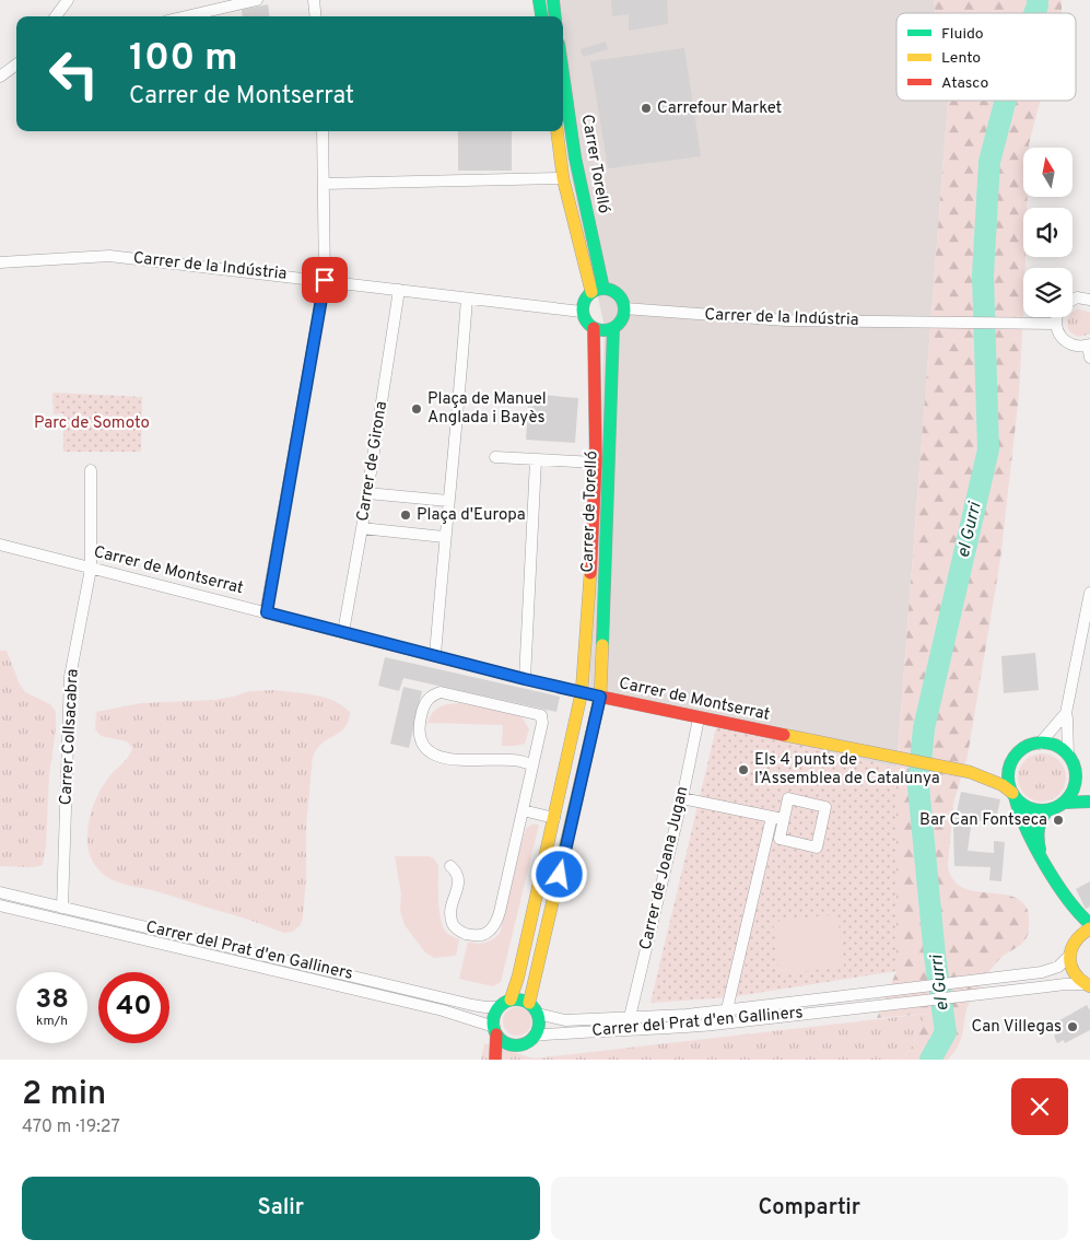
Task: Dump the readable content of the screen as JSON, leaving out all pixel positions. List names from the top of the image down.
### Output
{
  "streets": {
    "street": [
      "Carrer Torelló",
      "Carrer de la Indústria",
      "Carrer de Girona",
      "Carrer de Torelló",
      "Carrer de Montserrat",
      "Carrer Collsacabra",
      "Carrer de Joana Jugan",
      "Carrer del Prat d'en Galliners"
    ]
  },
  "crossings": [
    ["Carrer Torelló", "Carrer de la Indústria"],
    ["Carrer Torelló", "Carrer de Torelló"],
    ["Carrer de la Indústria", "Carrer de Girona"],
    ["Carrer de la Indústria", "Carrer de Torelló"],
    ["Carrer de Girona", "Carrer de Montserrat"],
    ["Carrer de Torelló", "Carrer de Montserrat"],
    ["Carrer de Torelló", "Carrer del Prat d'en Galliners"],
    ["Carrer de Montserrat", "Carrer Collsacabra"],
    ["Carrer de Montserrat", "Carrer de Joana Jugan"],
    ["Carrer Collsacabra", "Carrer del Prat d'en Galliners"],
    ["Carrer de Joana Jugan", "Carrer del Prat d'en Galliners"]
  ],
  "water": ["el Gurri"],
  "parks": ["Parc de Somoto"],
  "places": [
    "Carrefour Market",
    "Plaça de Manuel Anglada i Bayès",
    "Plaça d'Europa",
    "Els 4 punts de l’Assemblea de Catalunya",
    "Bar Can Fontseca",
    "Can Villegas"
  ],
  "legend": ["Fluido", "Lento", "Atasco"],
  "north": "top",
  "page": {
    "turn": ["100 m", "Carrer de Montserrat"],
    "speed": "38 km/h",
    "limit": "40",
    "heading": ["2 min", "470 m · 19:27"],
    "buttons": ["Salir", "Compartir"]
  }
}
